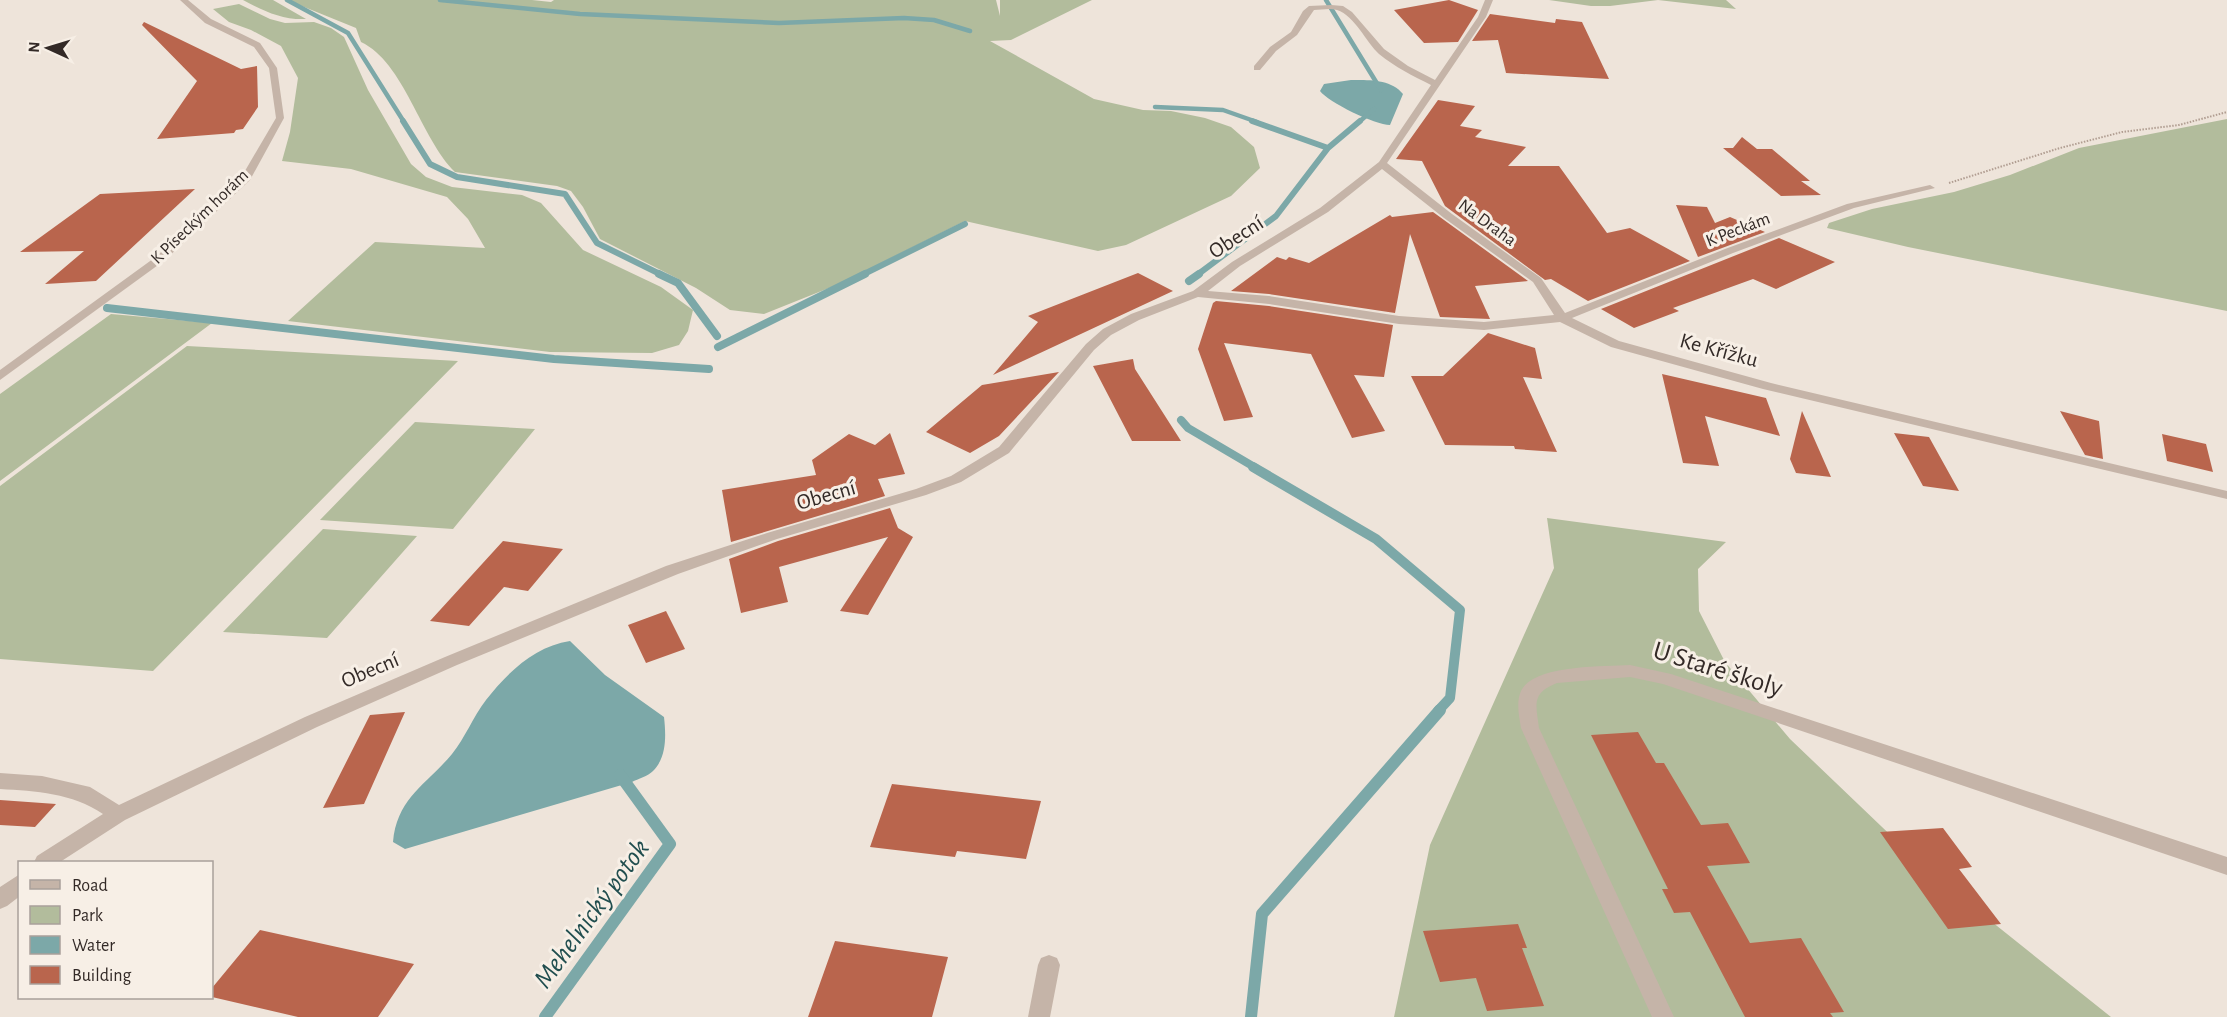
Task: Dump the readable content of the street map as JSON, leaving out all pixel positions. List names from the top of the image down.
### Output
{
  "streets": {
    "street": [
      "K Píseckým horám",
      "Na Draha",
      "K Peckám",
      "Obecní",
      "Ke Křížku",
      "U Staré školy"
    ]
  },
  "crossings": [
    ["Na Draha", "K Peckám"],
    ["Na Draha", "Obecní"],
    ["Na Draha", "Ke Křížku"],
    ["K Peckám", "Ke Křížku"]
  ],
  "water": ["Mehelnický potok"],
  "legend": [
    "Road",
    "Park",
    "Water",
    "Building"
  ],
  "north": "left"
}
